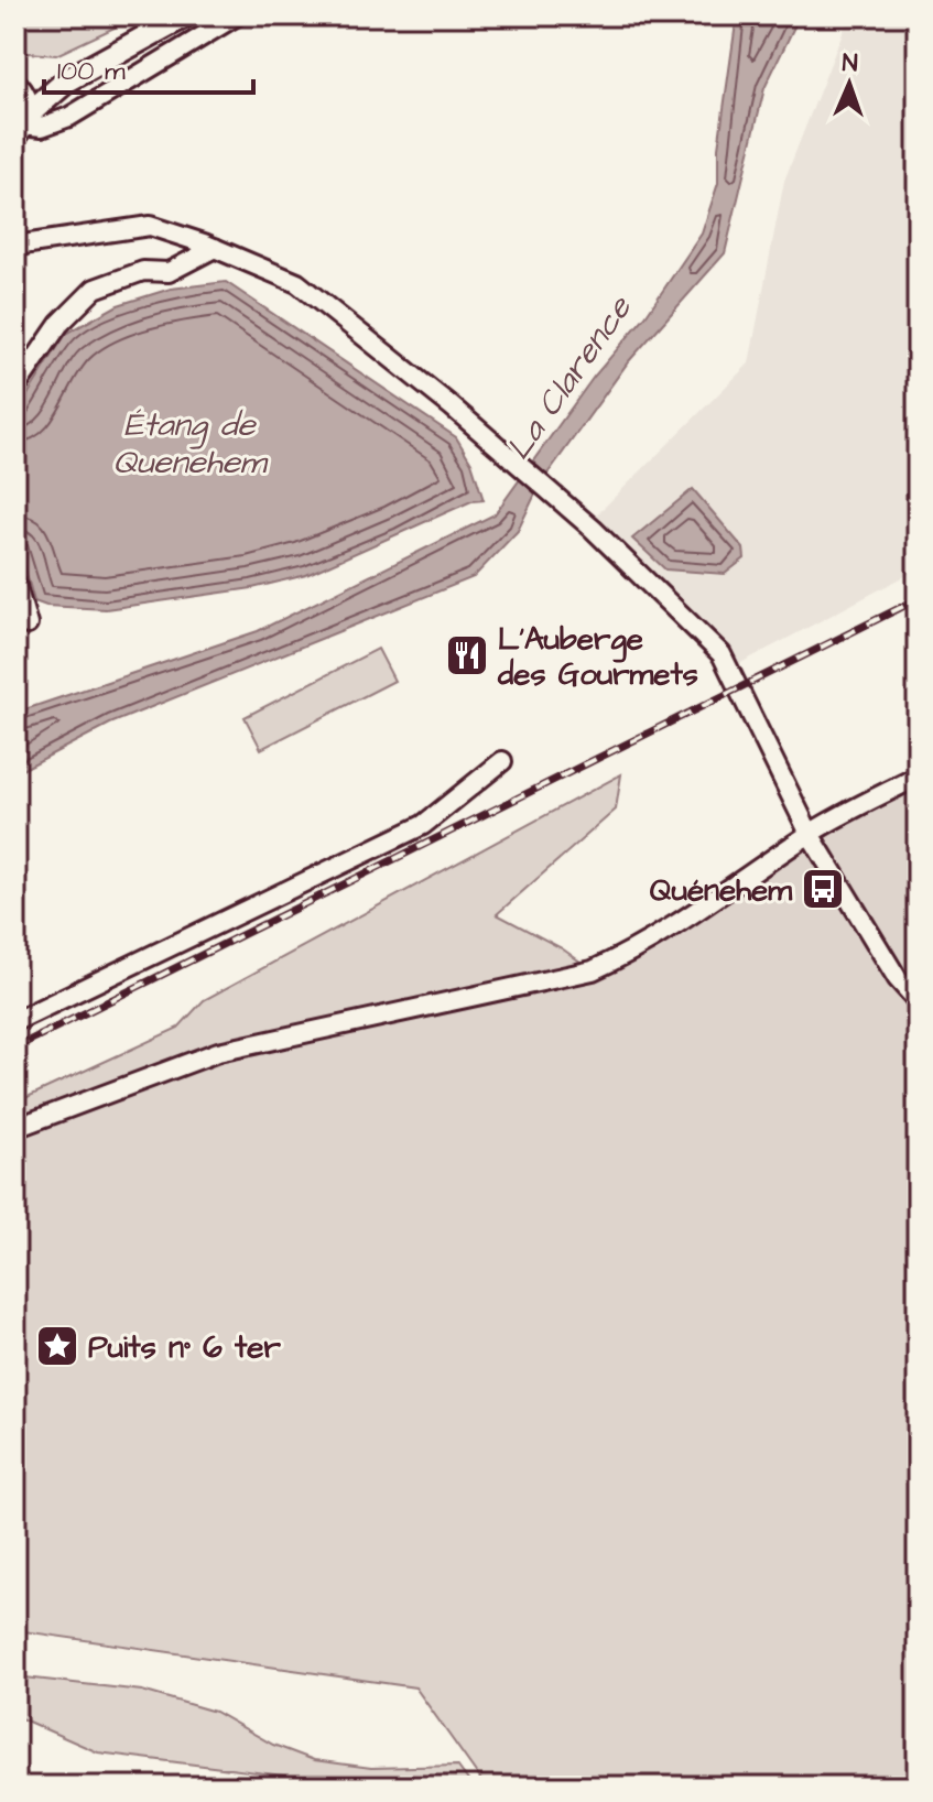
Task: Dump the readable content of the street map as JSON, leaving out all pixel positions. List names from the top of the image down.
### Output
{
  "water": ["La Clarence", "Étang de Quenehem"],
  "places": {
    "restaurant": ["L'Auberge des Gourmets"],
    "bus stop": ["Quénehem"],
    "place": ["Puits n° 6 ter"]
  },
  "scale_bar": "100 m",
  "north": "top"
}
